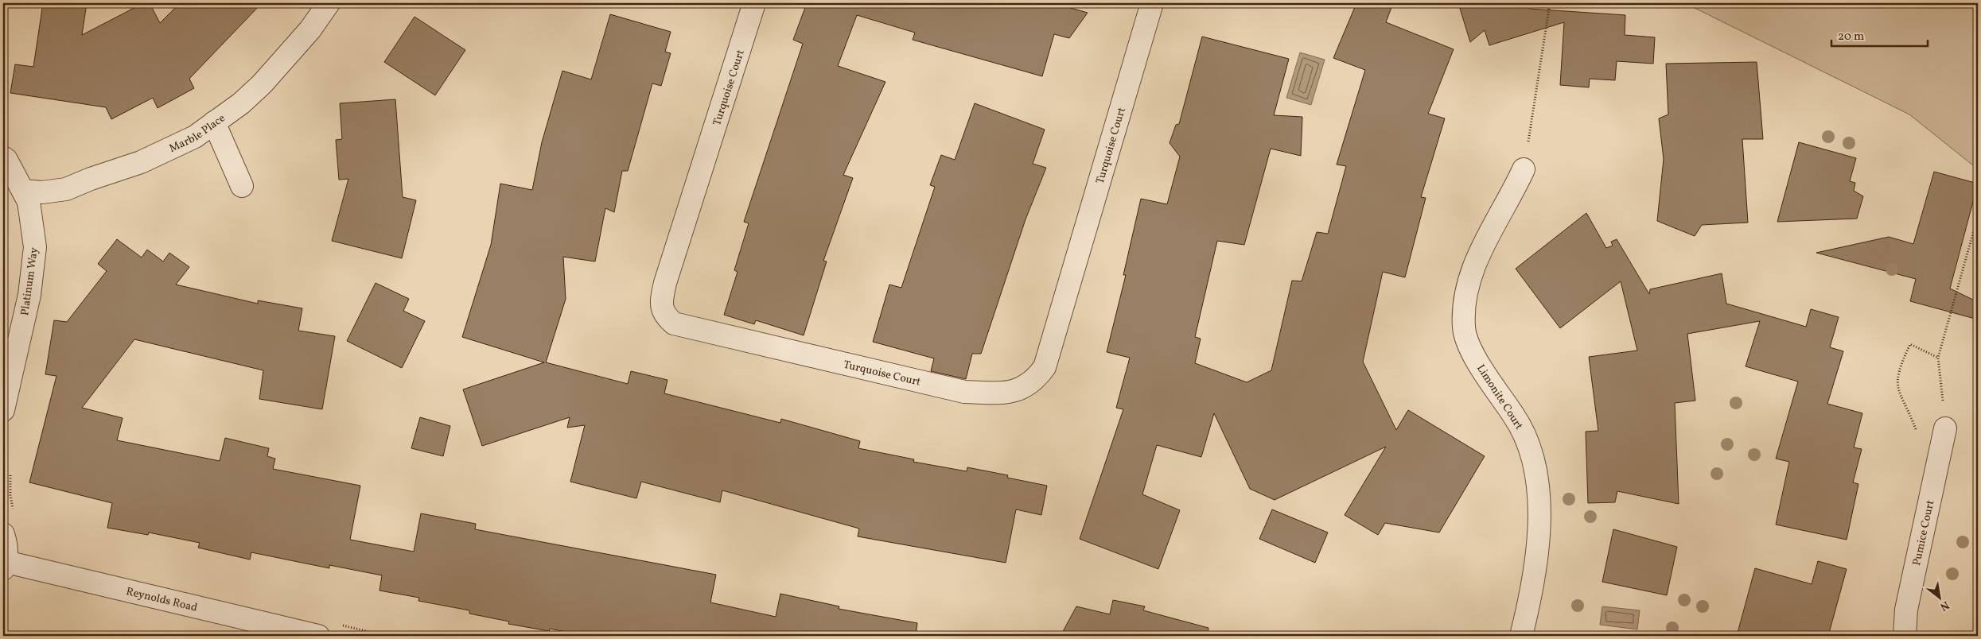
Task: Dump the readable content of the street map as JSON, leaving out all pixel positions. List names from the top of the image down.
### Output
{
  "streets": {
    "street": [
      "Turquoise Court",
      "Marble Place",
      "Platinum Way",
      "Limonite Court",
      "Pumice Court",
      "Reynolds Road"
    ]
  },
  "crossings": [
    ["Marble Place", "Platinum Way"]
  ],
  "scale_bar": "20 m",
  "north": "bottom right"
}
